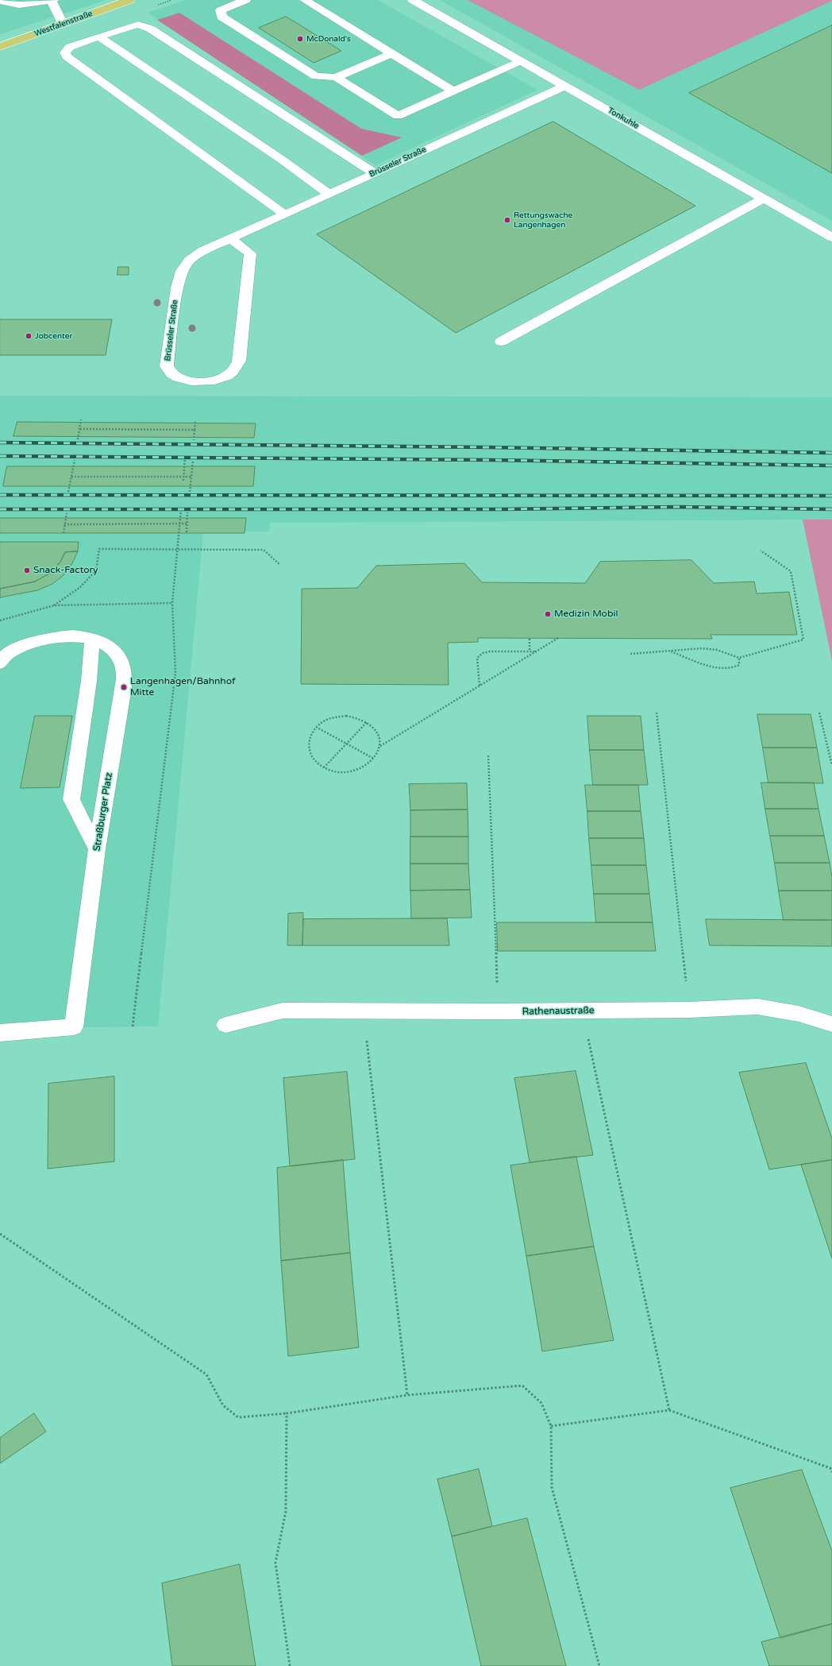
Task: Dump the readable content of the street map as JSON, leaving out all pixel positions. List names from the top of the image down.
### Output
{
  "streets": {
    "main road": ["Westfalenstraße"],
    "street": [
      "Tonkuhle",
      "Brüsseler Straße",
      "Straßburger Platz",
      "Rathenaustraße"
    ]
  },
  "crossings": [
    ["Tonkuhle", "Brüsseler Straße"]
  ],
  "places": [
    "McDonald's",
    "Rettungswache Langenhagen",
    "Jobcenter",
    "Snack-Factory",
    "Medizin Mobil",
    "Langenhagen/Bahnhof Mitte"
  ]
}
